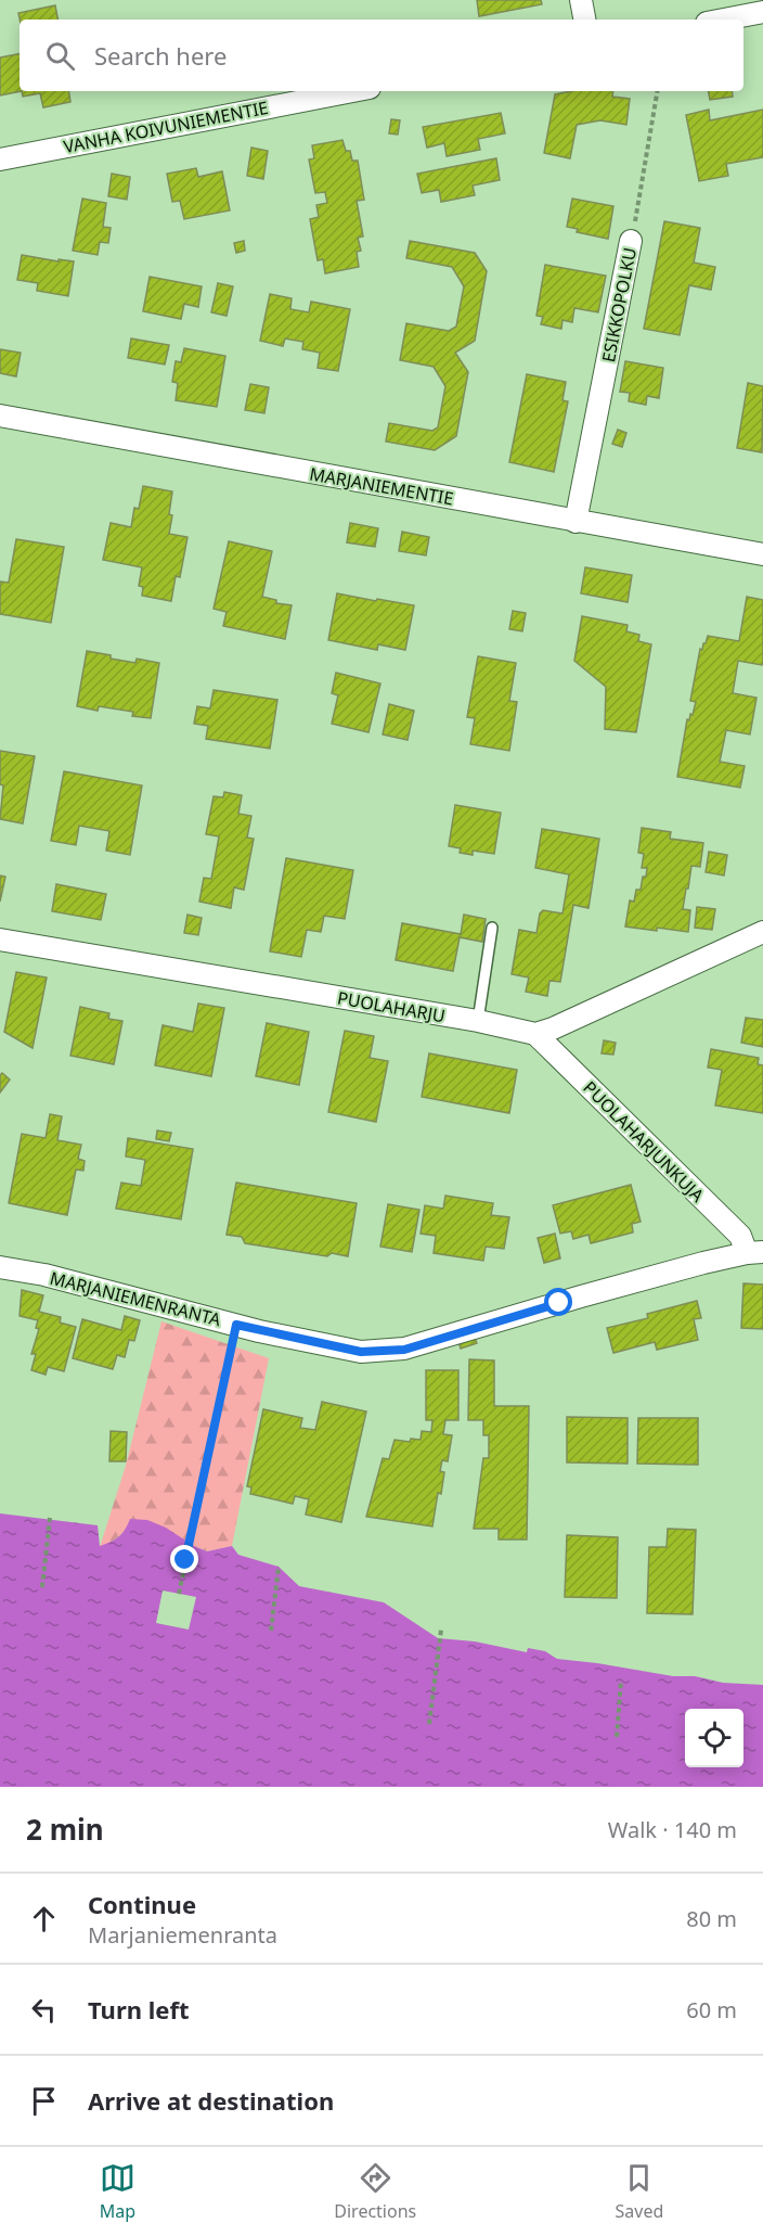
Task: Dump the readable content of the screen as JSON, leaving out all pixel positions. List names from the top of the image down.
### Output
{
  "streets": {
    "street": [
      "VANHA KOIVUNIEMENTIE",
      "ESIKKOPOLKU",
      "MARJANIEMENTIE",
      "PUOLAHARJU",
      "PUOLAHARJUNKUJA",
      "MARJANIEMENRANTA"
    ]
  },
  "crossings": [
    ["ESIKKOPOLKU", "MARJANIEMENTIE"],
    ["PUOLAHARJU", "PUOLAHARJUNKUJA"],
    ["PUOLAHARJUNKUJA", "MARJANIEMENRANTA"]
  ],
  "page": {
    "search": "Search here",
    "heading": ["2 min", "Walk · 140 m"],
    "list": [
      ["Continue", "Marjaniemenranta", "80 m"],
      ["Turn left", "60 m"],
      "Arrive at destination"
    ],
    "nav": ["Map", "Directions", "Saved"]
  }
}
